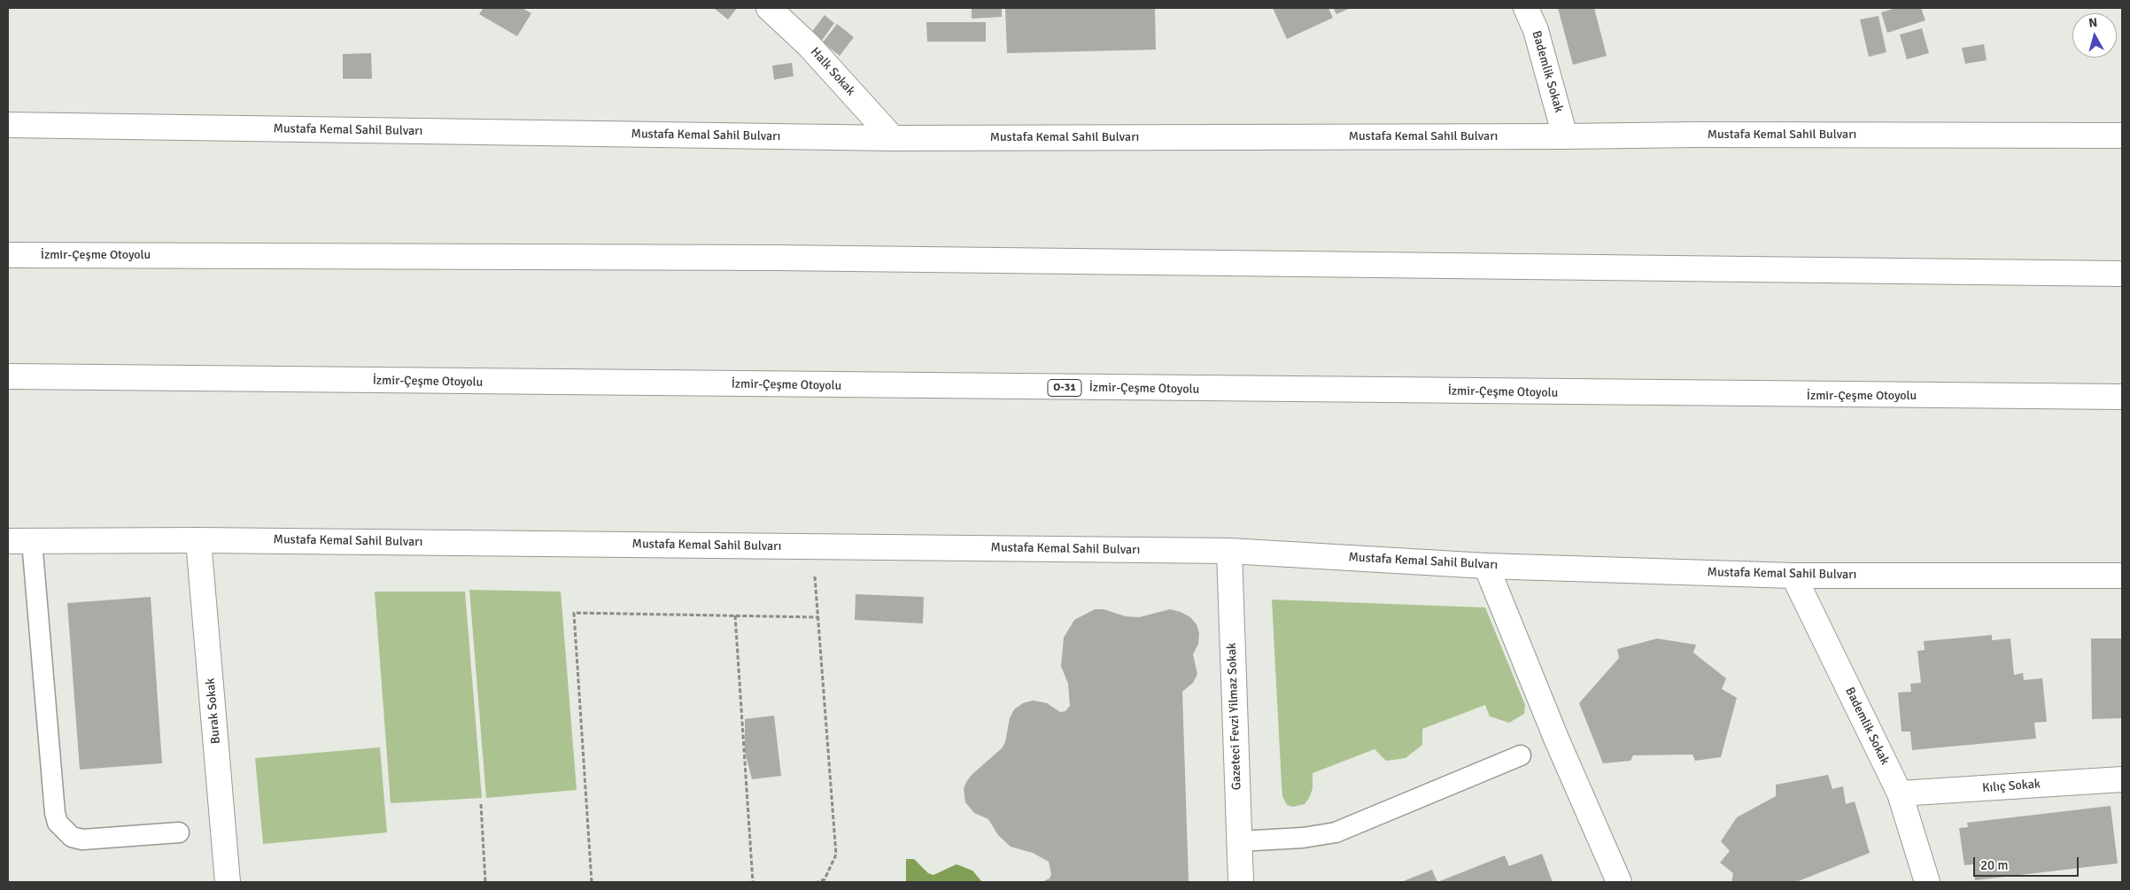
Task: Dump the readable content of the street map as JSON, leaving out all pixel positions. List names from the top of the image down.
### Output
{
  "streets": {
    "main road": [
      "Halk Sokak",
      "Bademlik Sokak",
      "Mustafa Kemal Sahil Bulvarı",
      "İzmir-Çeşme Otoyolu",
      "O-31",
      "Burak Sokak",
      "Gazeteci Fevzi Yilmaz Sokak",
      "Kılıç Sokak"
    ]
  },
  "crossings": [
    ["Halk Sokak", "Mustafa Kemal Sahil Bulvarı"],
    ["Bademlik Sokak", "Mustafa Kemal Sahil Bulvarı"],
    ["Bademlik Sokak", "Kılıç Sokak"],
    ["Mustafa Kemal Sahil Bulvarı", "Burak Sokak"],
    ["Mustafa Kemal Sahil Bulvarı", "Gazeteci Fevzi Yilmaz Sokak"]
  ],
  "scale_bar": "20 m",
  "north": "top"
}
